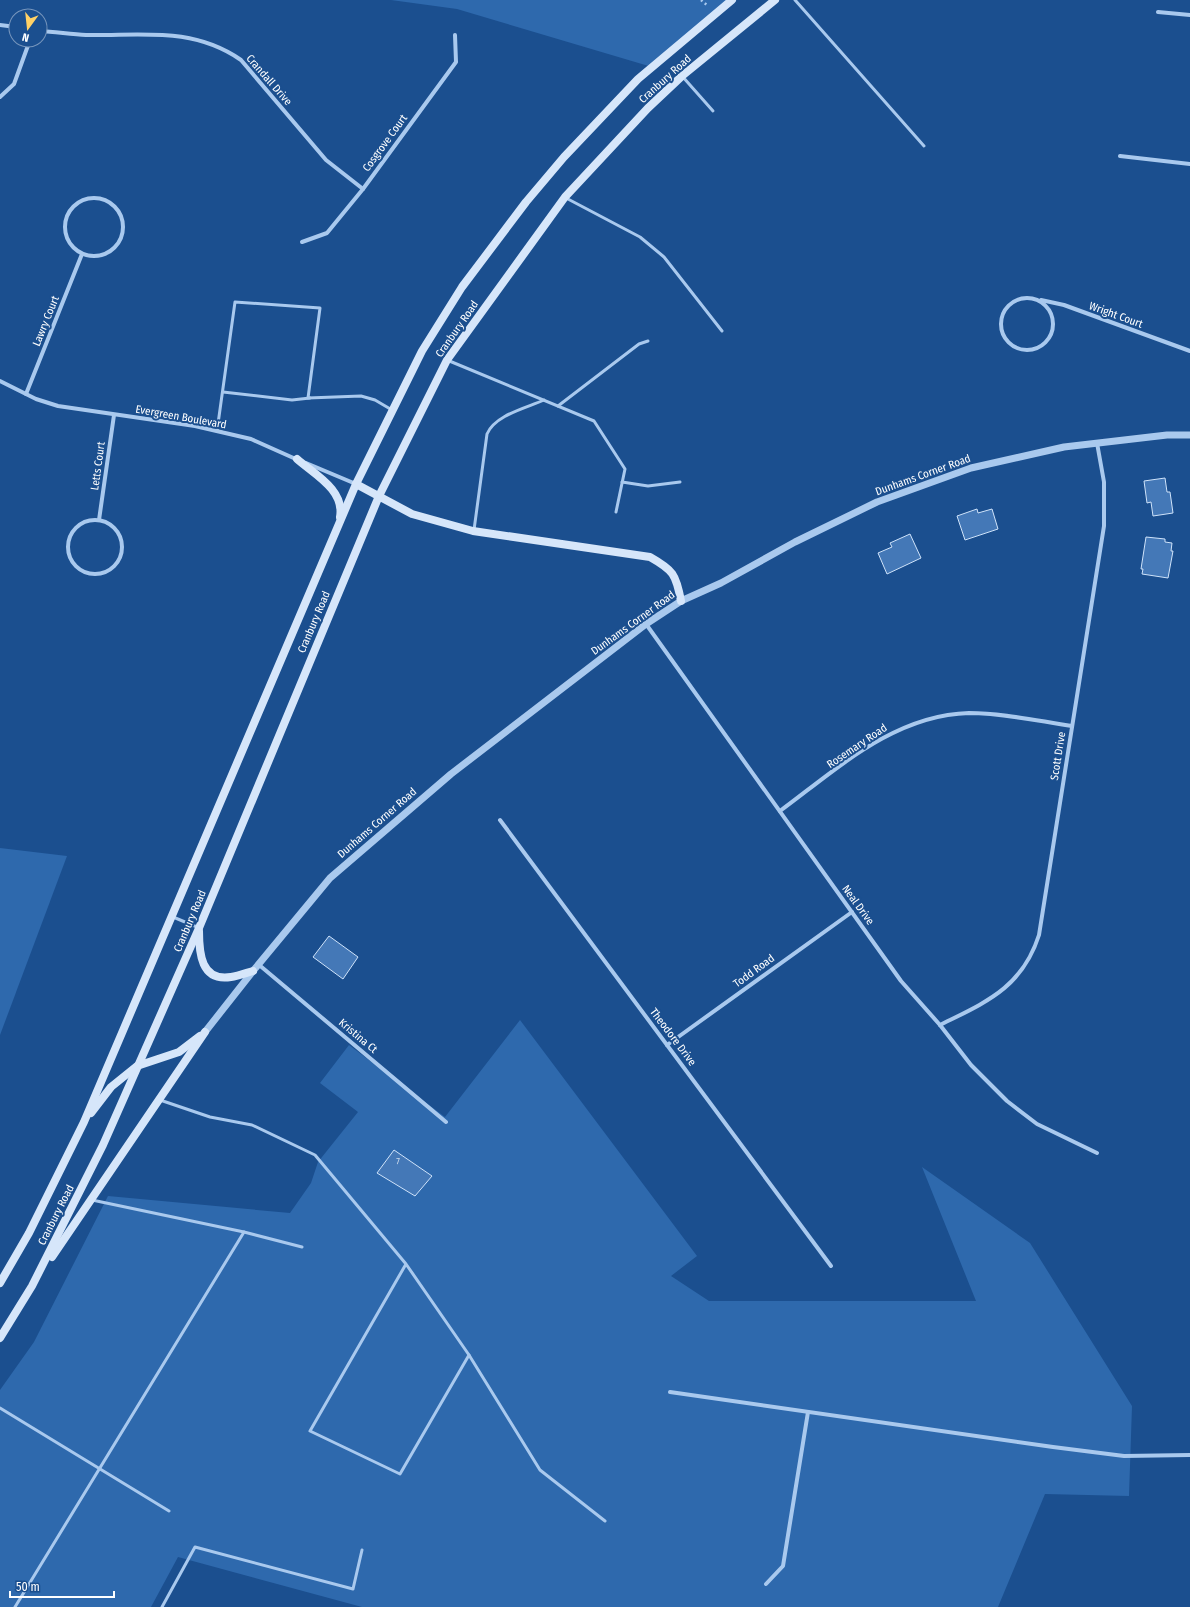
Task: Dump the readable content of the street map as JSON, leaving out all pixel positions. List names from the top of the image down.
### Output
{
  "streets": {
    "main road": ["Cranbury Road"],
    "street": [
      "Crandall Drive",
      "Cosgrove Court",
      "Wright Court",
      "Lawry Court",
      "Evergreen Boulevard",
      "Letts Court",
      "Dunhams Corner Road",
      "Rosemary Road",
      "Scott Drive",
      "Neal Drive",
      "Todd Road",
      "Kristina Ct",
      "Theodore Drive"
    ]
  },
  "crossings": [
    ["Cranbury Road", "Evergreen Boulevard"],
    ["Crandall Drive", "Cosgrove Court"],
    ["Lawry Court", "Evergreen Boulevard"],
    ["Evergreen Boulevard", "Letts Court"],
    ["Dunhams Corner Road", "Scott Drive"],
    ["Dunhams Corner Road", "Neal Drive"],
    ["Dunhams Corner Road", "Kristina Ct"],
    ["Rosemary Road", "Scott Drive"],
    ["Rosemary Road", "Neal Drive"],
    ["Scott Drive", "Neal Drive"],
    ["Neal Drive", "Todd Road"],
    ["Todd Road", "Theodore Drive"]
  ],
  "house_numbers": ["7"],
  "scale_bar": "50 m",
  "north": "bottom"
}
